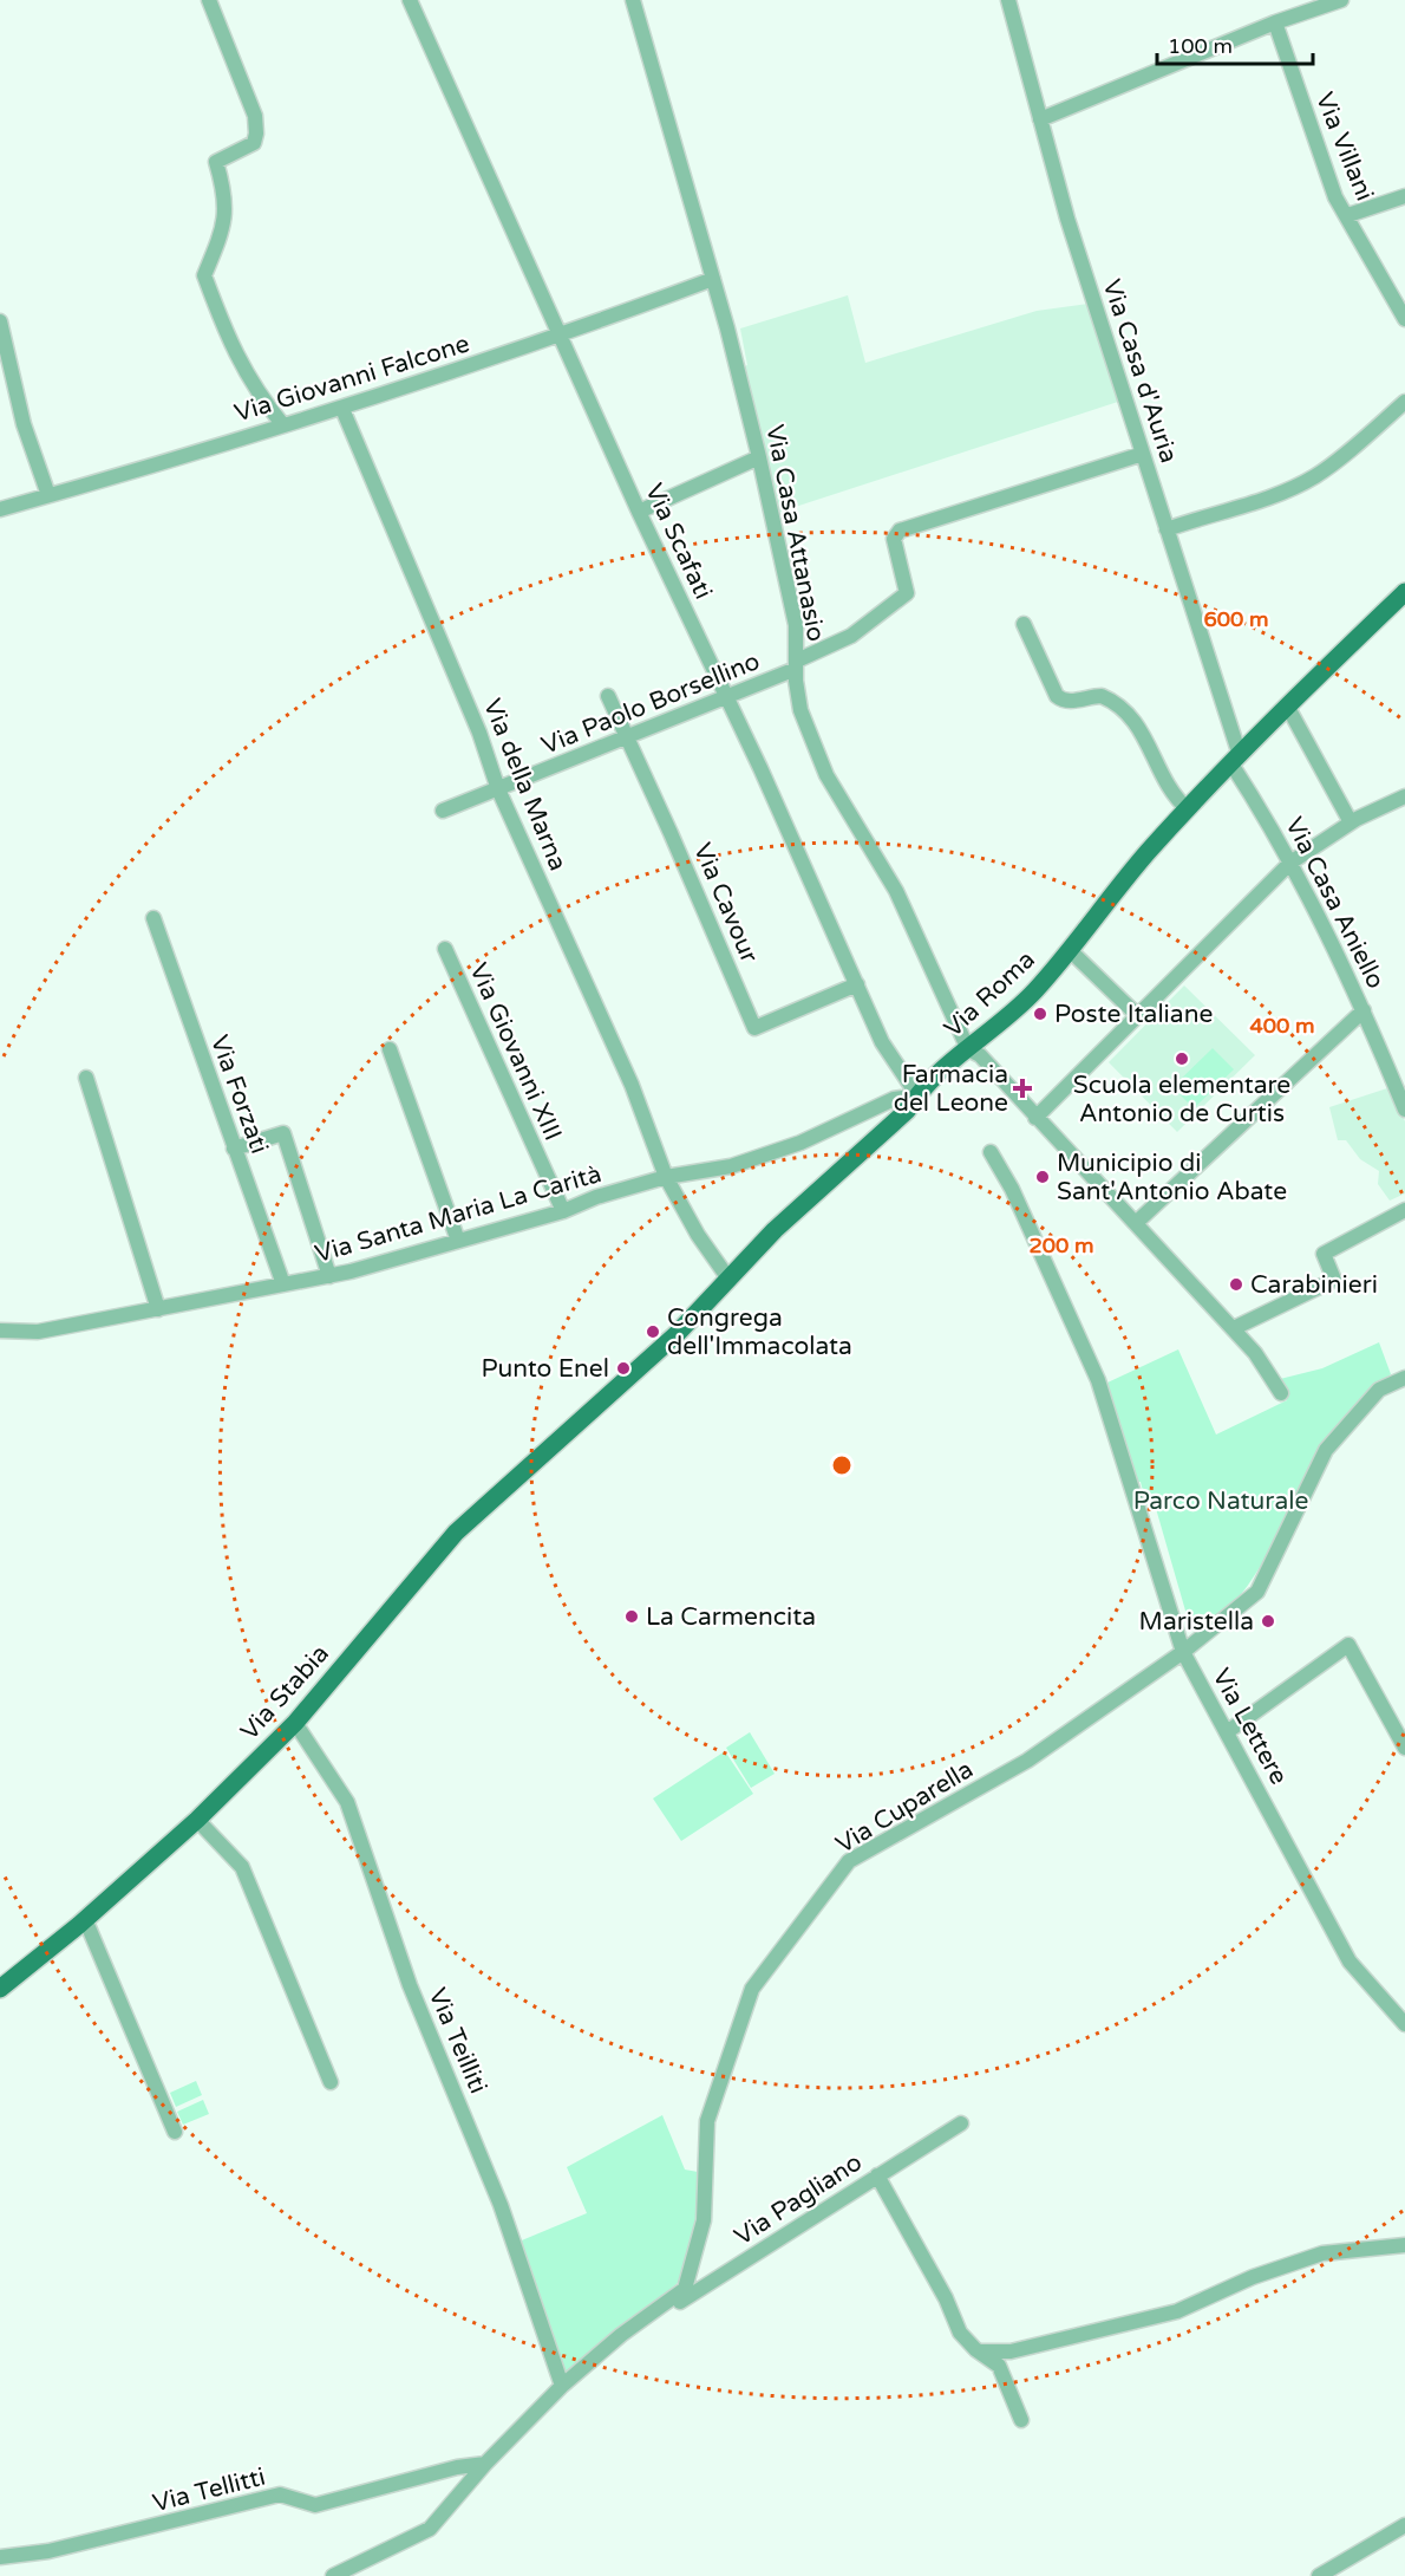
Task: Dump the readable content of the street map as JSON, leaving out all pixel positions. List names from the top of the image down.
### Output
{
  "streets": {
    "main road": ["Via Roma", "Via Stabia"],
    "street": [
      "Via Villani",
      "Via Casa d'Auria",
      "Via Giovanni Falcone",
      "Via Casa Attanasio",
      "Via Scafati",
      "Via Paolo Borsellino",
      "Via della Marna",
      "Via Cavour",
      "Via Casa Aniello",
      "Via Giovanni XIII",
      "Via Forzati",
      "Via Santa Maria La Carità",
      "Via Lettere",
      "Via Cuparella",
      "Via Teilliti",
      "Via Pagliano",
      "Via Tellitti"
    ]
  },
  "crossings": [
    ["Via Casa d'Auria", "Via Paolo Borsellino"],
    ["Via Casa d'Auria", "Via Casa Aniello"],
    ["Via Casa d'Auria", "Via Roma"],
    ["Via Giovanni Falcone", "Via Casa Attanasio"],
    ["Via Giovanni Falcone", "Via Scafati"],
    ["Via Giovanni Falcone", "Via della Marna"],
    ["Via Casa Attanasio", "Via Paolo Borsellino"],
    ["Via Casa Attanasio", "Via Roma"],
    ["Via Scafati", "Via Paolo Borsellino"],
    ["Via Scafati", "Via Cavour"],
    ["Via Scafati", "Via Roma"],
    ["Via Scafati", "Via Santa Maria La Carità"],
    ["Via Paolo Borsellino", "Via della Marna"],
    ["Via Paolo Borsellino", "Via Cavour"],
    ["Via della Marna", "Via Roma"],
    ["Via della Marna", "Via Santa Maria La Carità"],
    ["Via Casa Aniello", "Via Roma"],
    ["Via Roma", "Via Santa Maria La Carità"],
    ["Via Roma", "Via Stabia"],
    ["Via Giovanni XIII", "Via Santa Maria La Carità"],
    ["Via Forzati", "Via Santa Maria La Carità"],
    ["Via Stabia", "Via Teilliti"],
    ["Via Lettere", "Via Cuparella"],
    ["Via Cuparella", "Via Teilliti"],
    ["Via Cuparella", "Via Pagliano"]
  ],
  "parks": ["Parco Naturale"],
  "places": {
    "other": [
      "Poste Italiane",
      "Scuola elementare Antonio de Curtis",
      "Municipio di Sant'Antonio Abate",
      "Carabinieri",
      "Congrega dell'Immacolata",
      "Punto Enel",
      "La Carmencita",
      "Maristella"
    ],
    "health": ["Farmacia del Leone"]
  },
  "scale_bar": "100 m",
  "rings": ["600 m", "400 m", "200 m"]
}
